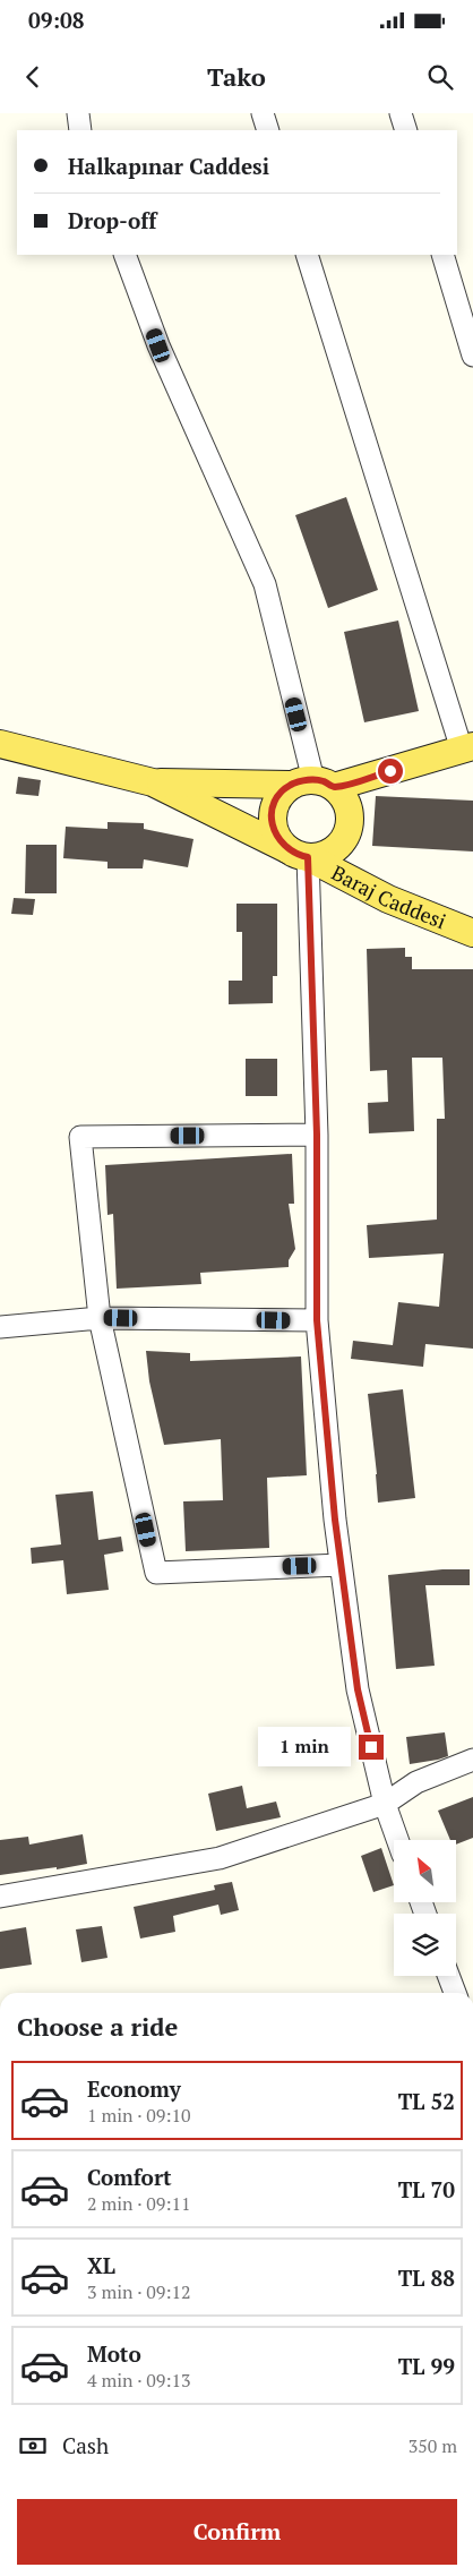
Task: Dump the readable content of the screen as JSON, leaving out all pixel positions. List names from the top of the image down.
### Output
{
  "streets": {
    "main road": ["Baraj Caddesi"]
  },
  "north": "top left",
  "page": {
    "status": "09:08",
    "header": "Tako",
    "banner": ["Halkapınar Caddesi", "Drop-off"],
    "bubble": "1 min",
    "heading": "Choose a ride",
    "list": [
      {
        "name": "Economy",
        "note": "1 min · 09:10",
        "value": "TL 52"
      },
      {
        "name": "Comfort",
        "note": "2 min · 09:11",
        "value": "TL 70"
      },
      {
        "name": "XL",
        "note": "3 min · 09:12",
        "value": "TL 88"
      },
      {
        "name": "Moto",
        "note": "4 min · 09:13",
        "value": "TL 99"
      }
    ],
    "pay": ["Cash", "350 m"],
    "buttons": "Confirm"
  }
}
